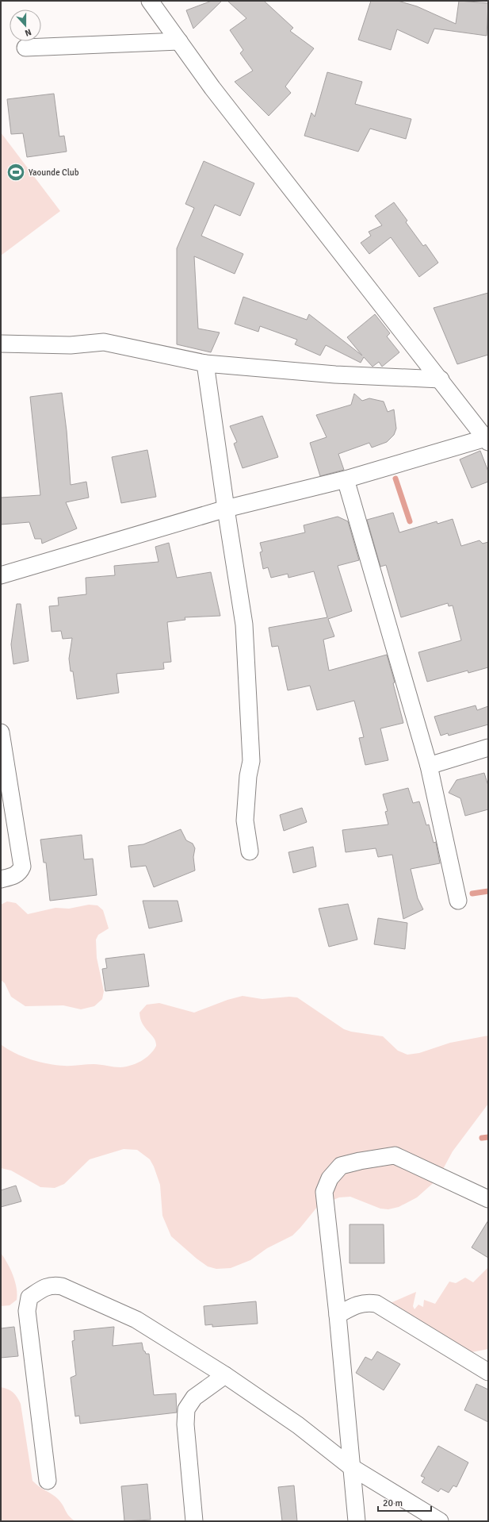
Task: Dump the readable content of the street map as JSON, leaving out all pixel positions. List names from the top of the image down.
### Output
{
  "places": {
    "sports": ["Yaounde Club"]
  },
  "scale_bar": "20 m",
  "north": "bottom"
}
